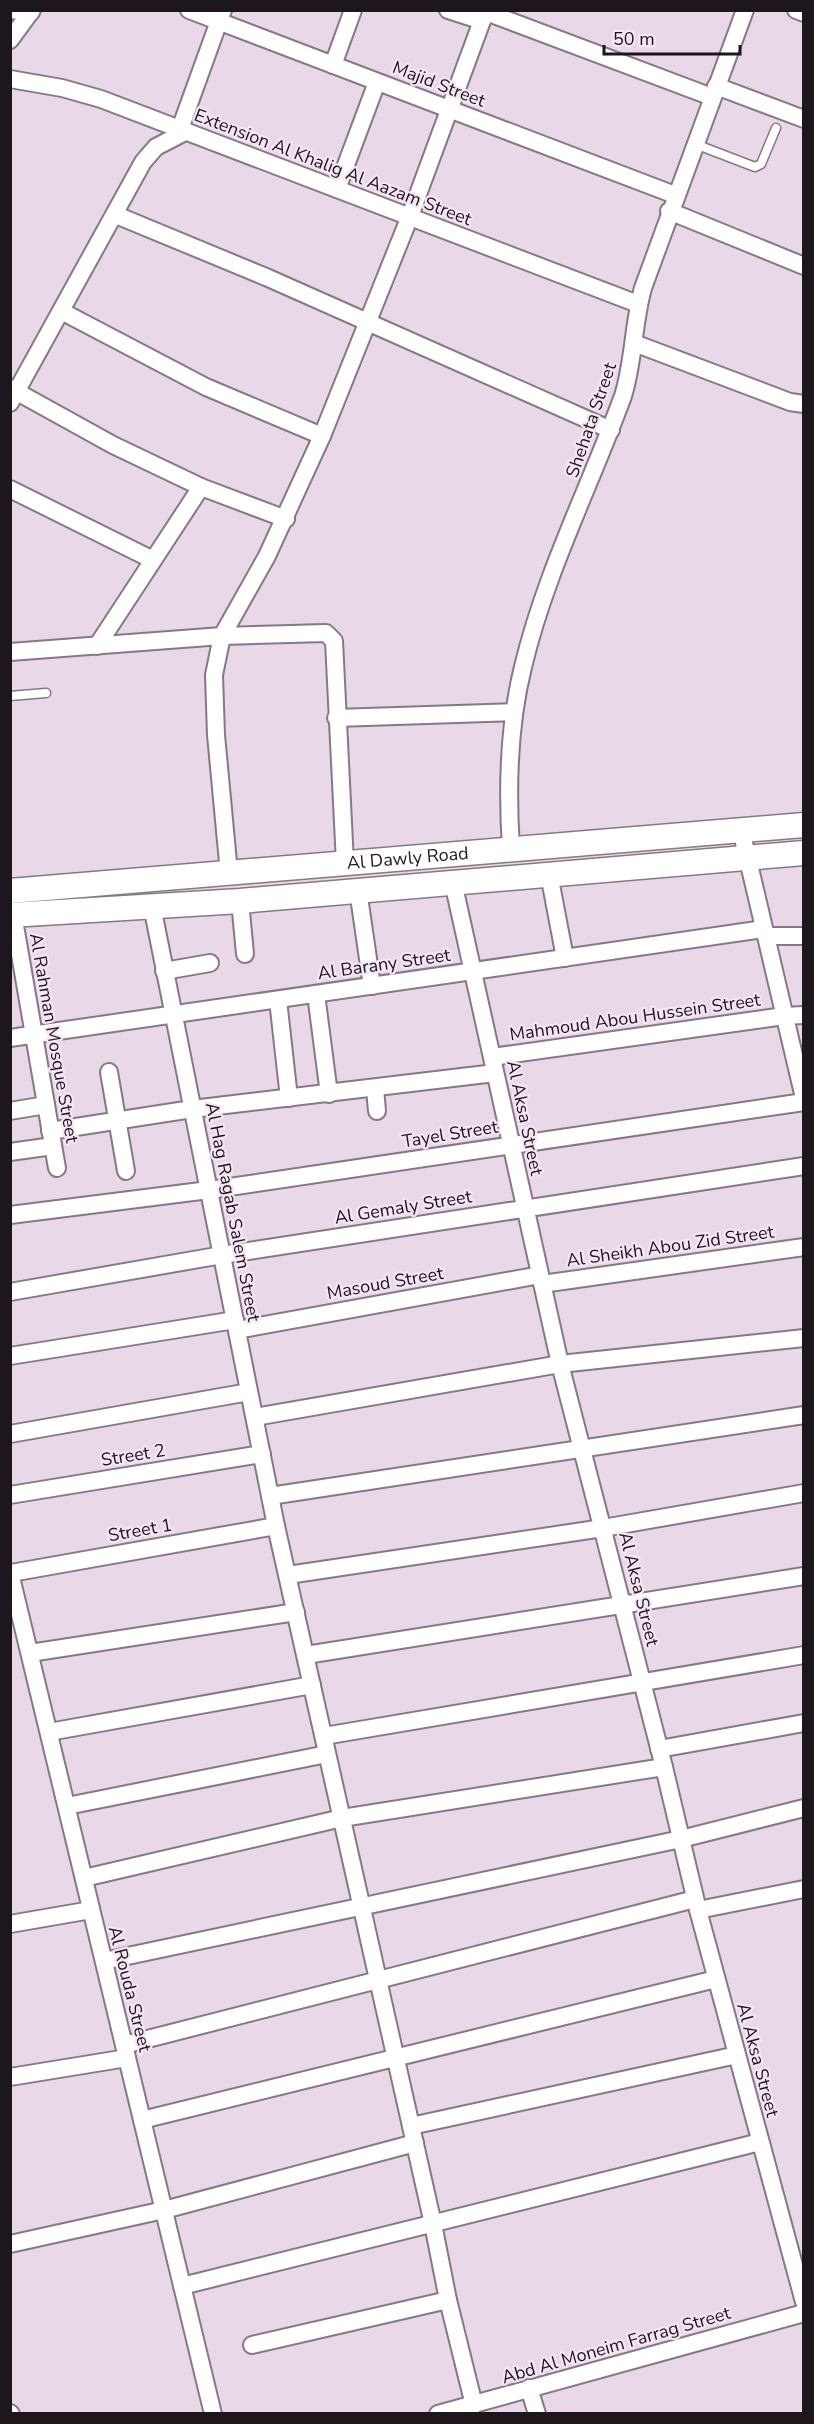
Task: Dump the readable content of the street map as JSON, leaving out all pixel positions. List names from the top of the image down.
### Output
{
  "streets": {
    "street": [
      "Majid Street",
      "Extension Al Khalig Al Aazam Street",
      "Shehata Street",
      "Al Dawly Road",
      "Al Barany Street",
      "Mahmoud Abou Hussein Street",
      "Al Rahman Mosque Street",
      "Al Aksa Street",
      "Tayel Street",
      "Al Gemaly Street",
      "Al Hag Ragab Salem Street",
      "Al Sheikh Abou Zid Street",
      "Masoud Street",
      "Street 2",
      "Street 1",
      "Al Rouda Street",
      "Abd Al Moneim Farrag Street"
    ]
  },
  "crossings": [
    ["Majid Street", "Shehata Street"],
    ["Extension Al Khalig Al Aazam Street", "Shehata Street"],
    ["Shehata Street", "Al Dawly Road"],
    ["Al Dawly Road", "Al Rahman Mosque Street"],
    ["Al Dawly Road", "Al Aksa Street"],
    ["Al Dawly Road", "Al Hag Ragab Salem Street"],
    ["Al Barany Street", "Al Rahman Mosque Street"],
    ["Al Barany Street", "Al Aksa Street"],
    ["Al Barany Street", "Al Hag Ragab Salem Street"],
    ["Mahmoud Abou Hussein Street", "Al Rahman Mosque Street"],
    ["Mahmoud Abou Hussein Street", "Al Aksa Street"],
    ["Mahmoud Abou Hussein Street", "Al Hag Ragab Salem Street"],
    ["Al Aksa Street", "Tayel Street"],
    ["Al Aksa Street", "Al Gemaly Street"],
    ["Al Aksa Street", "Al Sheikh Abou Zid Street"],
    ["Al Aksa Street", "Masoud Street"],
    ["Tayel Street", "Al Hag Ragab Salem Street"],
    ["Al Gemaly Street", "Al Hag Ragab Salem Street"],
    ["Al Hag Ragab Salem Street", "Masoud Street"],
    ["Al Hag Ragab Salem Street", "Street 2"],
    ["Al Hag Ragab Salem Street", "Street 1"],
    ["Al Hag Ragab Salem Street", "Abd Al Moneim Farrag Street"],
    ["Al Sheikh Abou Zid Street", "Masoud Street"],
    ["Street 1", "Al Rouda Street"]
  ],
  "scale_bar": "50 m"
}
